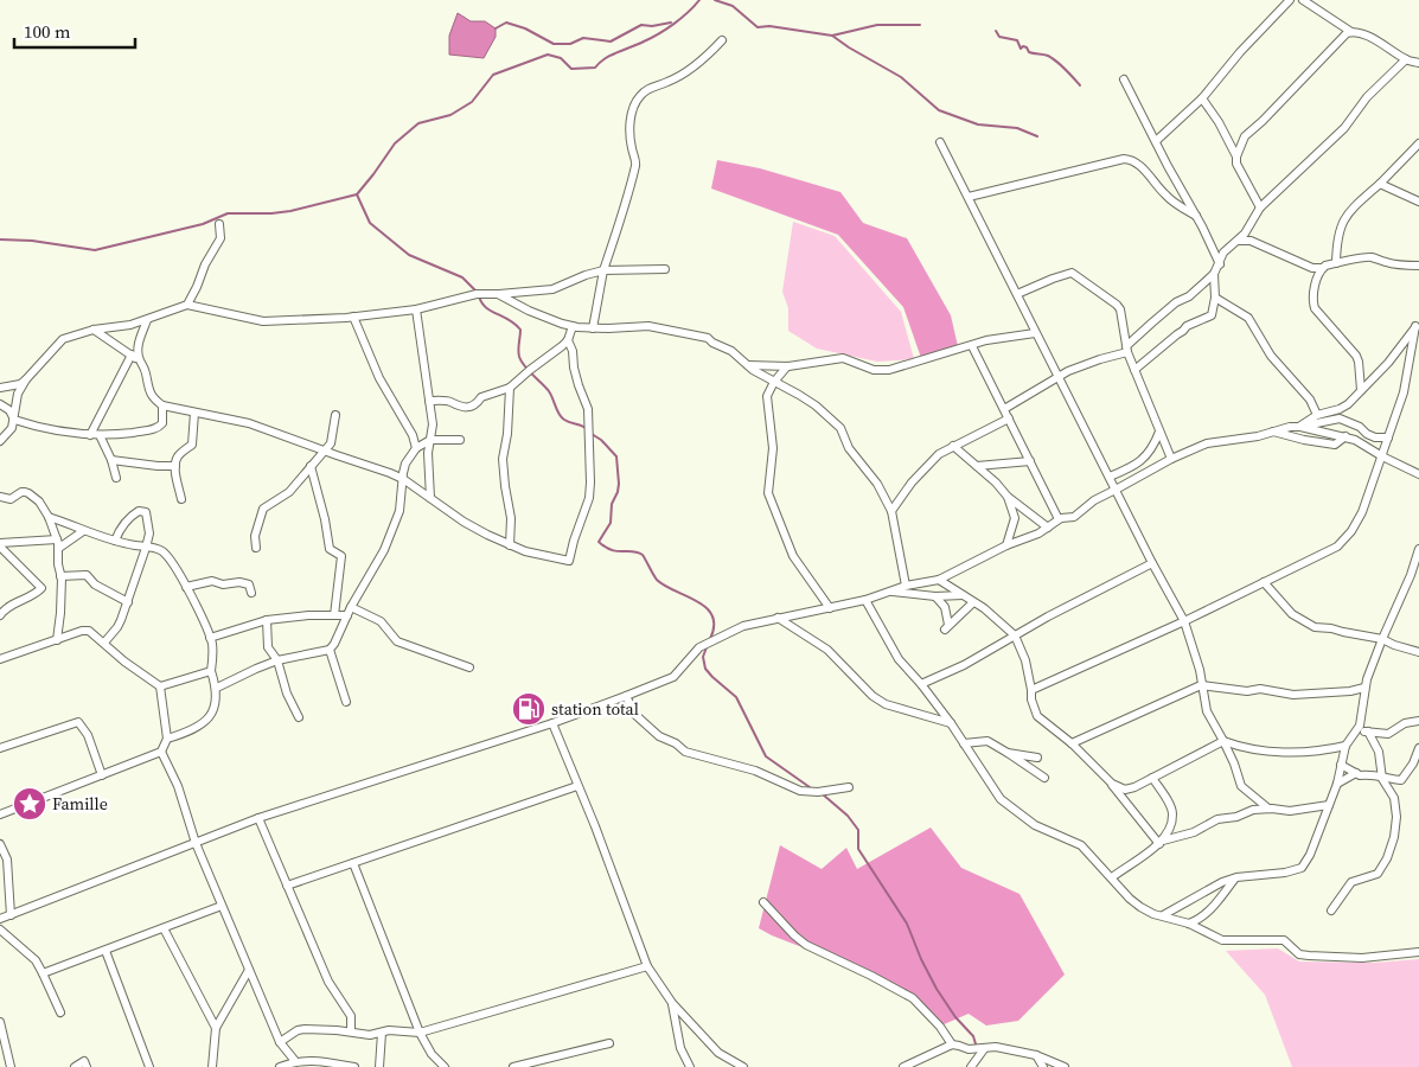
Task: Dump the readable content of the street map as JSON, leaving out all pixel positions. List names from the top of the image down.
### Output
{
  "places": {
    "fuel station": ["station total"],
    "place": ["Famille"]
  },
  "scale_bar": "100 m"
}
